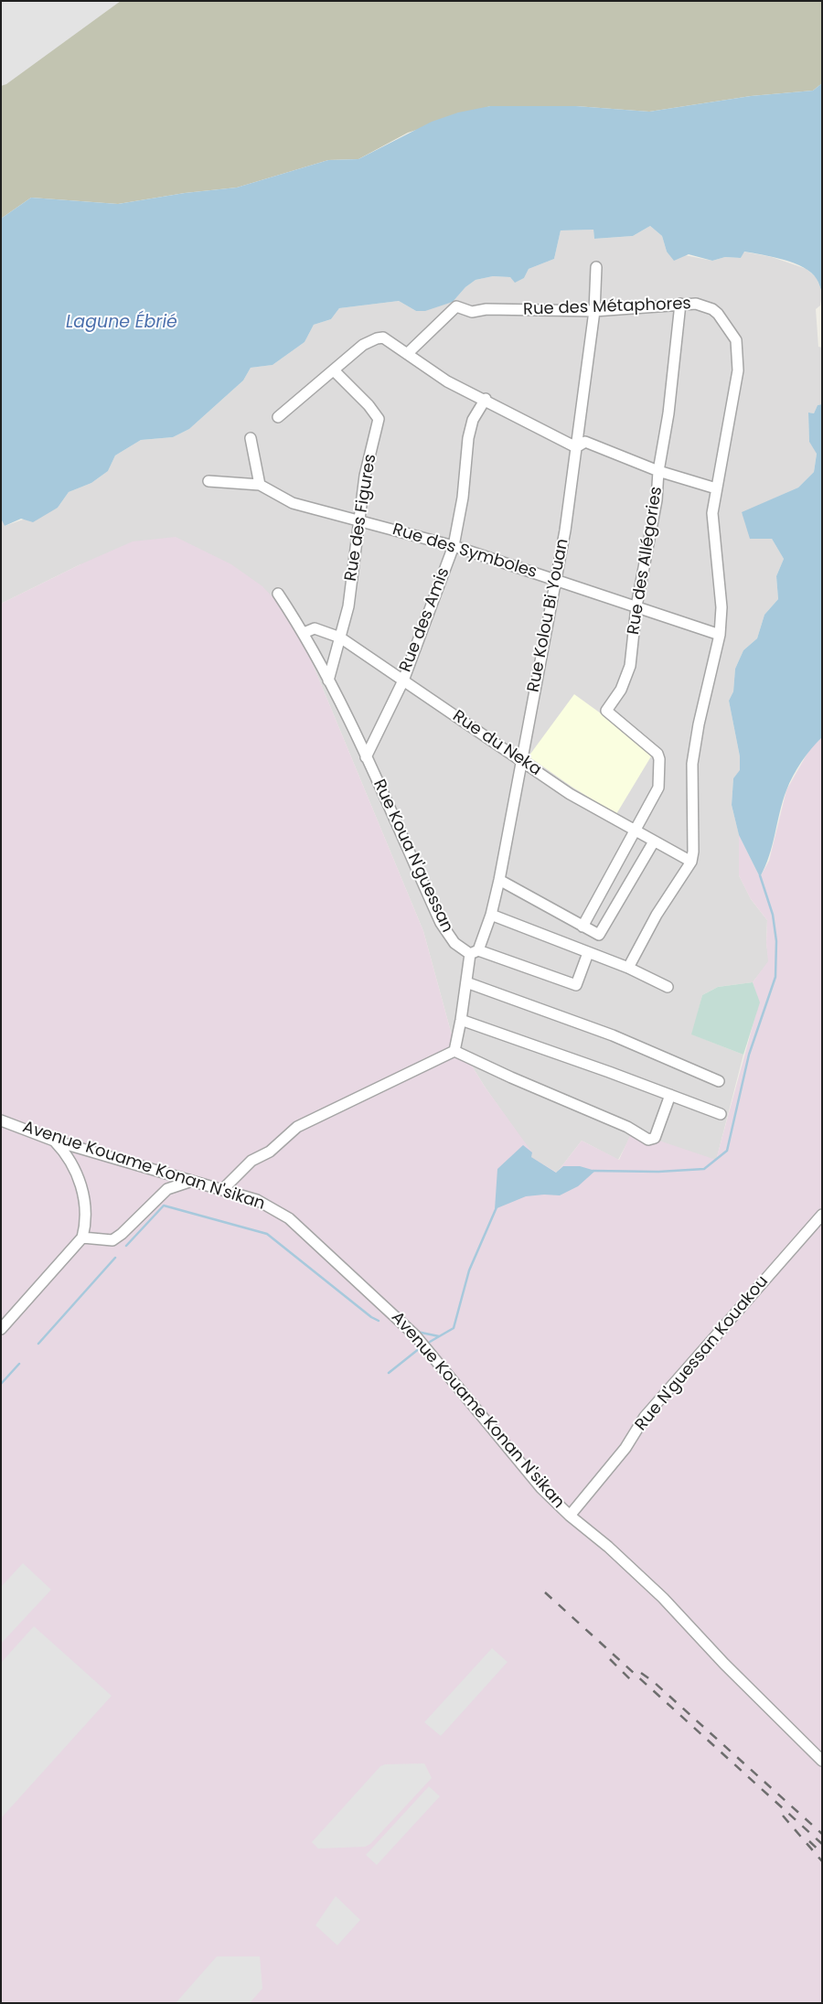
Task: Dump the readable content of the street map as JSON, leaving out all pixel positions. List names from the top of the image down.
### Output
{
  "streets": {
    "street": [
      "Rue des Métaphores",
      "Rue des Figures",
      "Rue des Symboles",
      "Rue des Allégories",
      "Rue Kolou Bi Youan",
      "Rue des Amis",
      "Rue du Neka",
      "Rue Koua N'guessan",
      "Avenue Kouame Konan N'sikan",
      "Rue N'guessan Kouakou"
    ]
  },
  "crossings": [
    ["Rue des Métaphores", "Rue des Symboles"],
    ["Rue des Métaphores", "Rue des Allégories"],
    ["Rue des Métaphores", "Rue Kolou Bi Youan"],
    ["Rue des Métaphores", "Rue du Neka"],
    ["Rue des Figures", "Rue des Symboles"],
    ["Rue des Figures", "Rue du Neka"],
    ["Rue des Figures", "Rue Koua N'guessan"],
    ["Rue des Symboles", "Rue des Allégories"],
    ["Rue des Symboles", "Rue Kolou Bi Youan"],
    ["Rue des Symboles", "Rue des Amis"],
    ["Rue des Allégories", "Rue du Neka"],
    ["Rue Kolou Bi Youan", "Rue du Neka"],
    ["Rue Kolou Bi Youan", "Rue Koua N'guessan"],
    ["Rue des Amis", "Rue du Neka"],
    ["Rue des Amis", "Rue Koua N'guessan"],
    ["Rue du Neka", "Rue Koua N'guessan"],
    ["Avenue Kouame Konan N'sikan", "Rue N'guessan Kouakou"]
  ],
  "water": ["Lagune Ébrié"]
}
